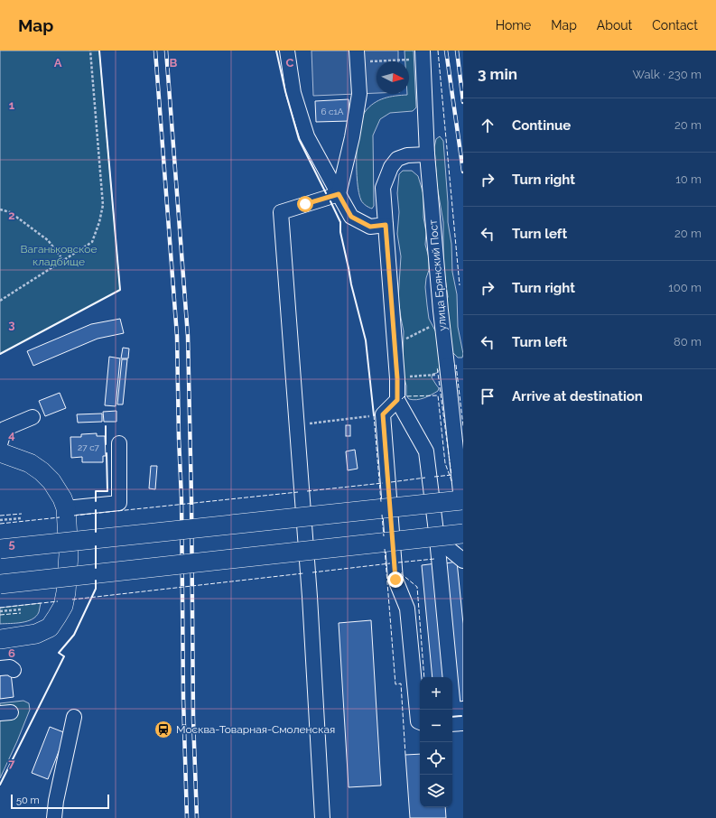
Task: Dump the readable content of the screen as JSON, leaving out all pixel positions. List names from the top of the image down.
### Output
{
  "streets": {
    "street": ["улица Брянский Пост"]
  },
  "parks": ["Ваганьковское кладбище"],
  "places": {
    "station": ["Москва-Товарная-Смоленская"]
  },
  "house_numbers": ["6 с1А", "27 с7"],
  "scale_bar": "50 m",
  "north": "right",
  "page": {
    "header": "Map",
    "nav": [
      "Home",
      "Map",
      "About",
      "Contact"
    ],
    "heading": ["3 min", "Walk · 230 m"],
    "list": [
      ["Continue", "20 m"],
      ["Turn right", "10 m"],
      ["Turn left", "20 m"],
      ["Turn right", "100 m"],
      ["Turn left", "80 m"],
      "Arrive at destination"
    ],
    "map_buttons": ["+", "−"],
    "scale": "50 m"
  },
  "grid": {
    "columns": ["A", "B", "C"],
    "rows": [
      "1",
      "2",
      "3",
      "4",
      "5",
      "6",
      "7"
    ]
  }
}
